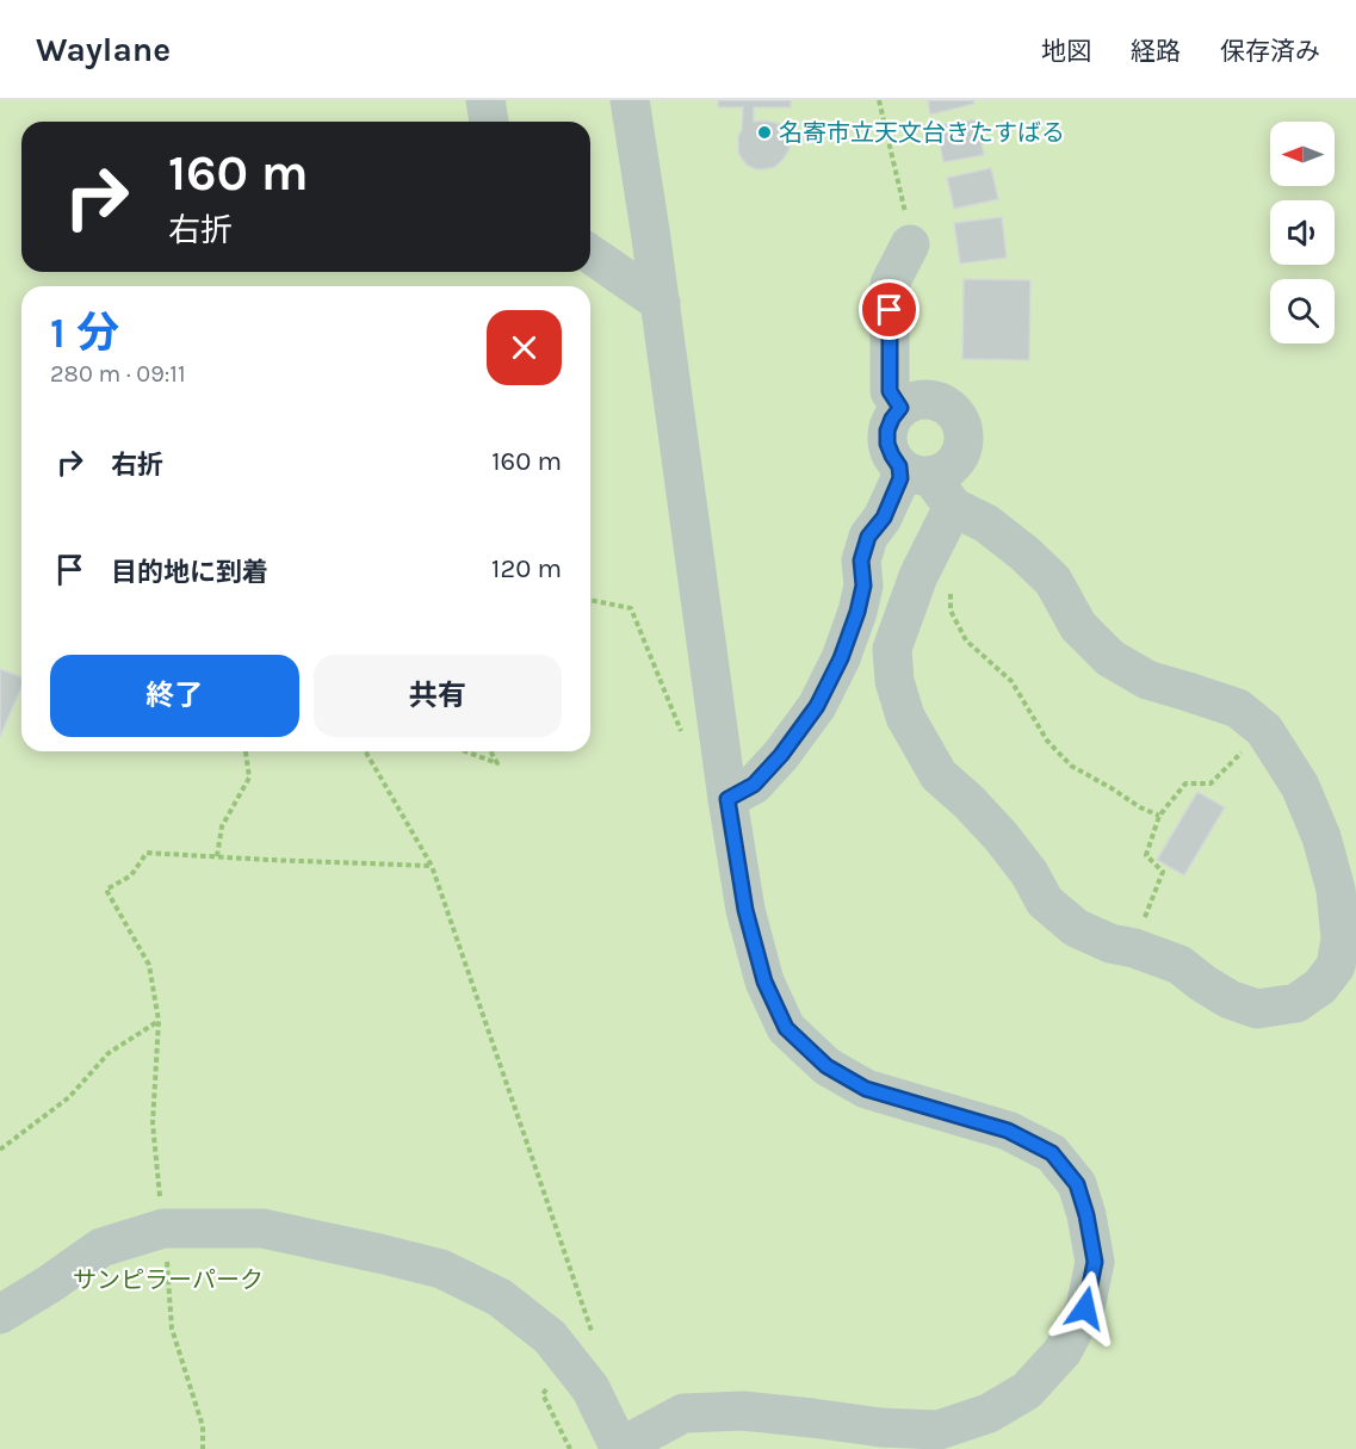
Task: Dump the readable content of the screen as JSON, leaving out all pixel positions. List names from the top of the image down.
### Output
{
  "parks": ["サンピラーパーク"],
  "places": ["名寄市立天文台きたすばる"],
  "north": "left",
  "page": {
    "header": "Waylane",
    "nav": ["地図", "経路", "保存済み"],
    "turn": ["160 m", "右折"],
    "heading": ["1 分", "280 m · 09:11"],
    "list": [
      {
        "name": "右折",
        "value": "160 m"
      },
      {
        "name": "目的地に到着",
        "value": "120 m"
      }
    ],
    "buttons": ["終了", "共有"]
  }
}
